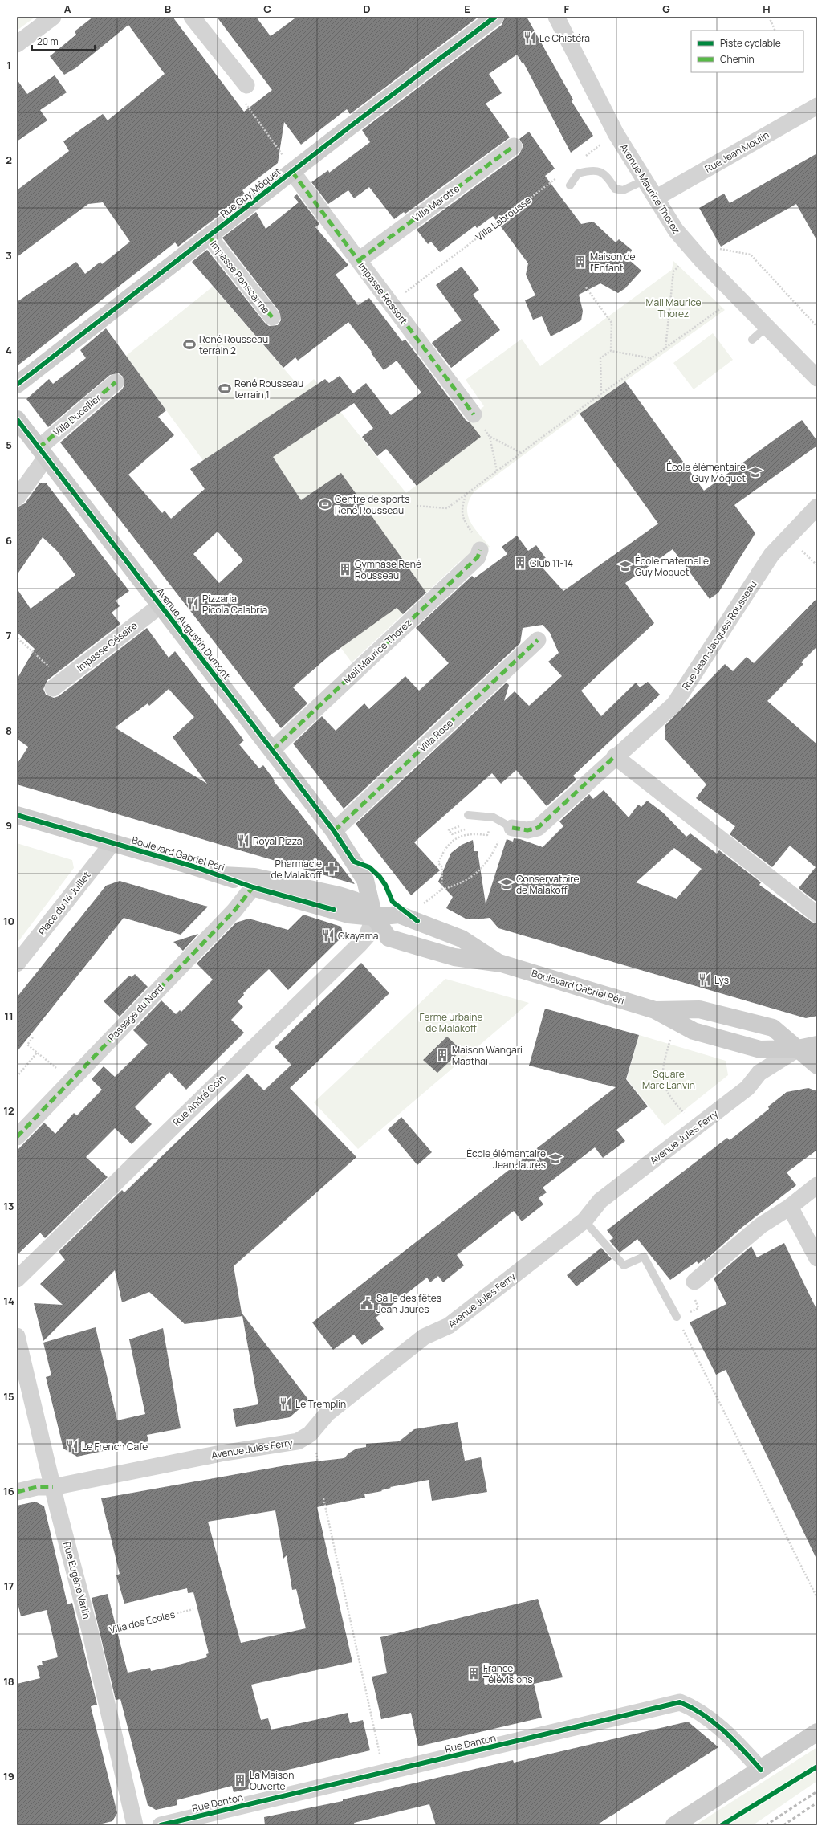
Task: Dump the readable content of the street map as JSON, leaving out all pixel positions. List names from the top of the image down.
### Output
{
  "streets": {
    "main road": ["Rue Guy Môquet", "Avenue Augustin Dumont", "Boulevard Gabriel Péri"],
    "street": [
      "Rue Jean Moulin",
      "Avenue Maurice Thorez",
      "Villa Marotte",
      "Impasse Ponscarme",
      "Impasse Ressort",
      "Villa Ducellier",
      "Rue Jean-Jacques Rousseau",
      "Impasse Césaire",
      "Mail Maurice Thorez",
      "Villa Rose",
      "Place du 14 Juillet",
      "Passage du Nord",
      "Rue André Coin",
      "Avenue Jules Ferry",
      "Rue Eugène Varlin",
      "Rue Danton"
    ],
    "path": ["Villa Labrousse", "Villa des Écoles"]
  },
  "crossings": [
    ["Rue Jean Moulin", "Avenue Maurice Thorez"],
    ["Rue Guy Môquet", "Impasse Ponscarme"],
    ["Rue Guy Môquet", "Impasse Ressort"],
    ["Villa Marotte", "Impasse Ressort"],
    ["Villa Labrousse", "Impasse Ressort"],
    ["Villa Ducellier", "Avenue Augustin Dumont"],
    ["Avenue Augustin Dumont", "Impasse Césaire"],
    ["Avenue Augustin Dumont", "Mail Maurice Thorez"],
    ["Avenue Augustin Dumont", "Villa Rose"],
    ["Avenue Augustin Dumont", "Boulevard Gabriel Péri"],
    ["Avenue Augustin Dumont", "Rue André Coin"],
    ["Boulevard Gabriel Péri", "Place du 14 Juillet"],
    ["Boulevard Gabriel Péri", "Passage du Nord"],
    ["Boulevard Gabriel Péri", "Rue André Coin"],
    ["Boulevard Gabriel Péri", "Avenue Jules Ferry"],
    ["Avenue Jules Ferry", "Rue Eugène Varlin"],
    ["Rue Eugène Varlin", "Villa des Écoles"]
  ],
  "parks": ["Mail Maurice Thorez", "Ferme urbaine de Malakoff", "Square Marc Lanvin"],
  "places": {
    "restaurant": [
      "Le Chistéra",
      "Pizzaria Picola Calabria",
      "Royal Pizza",
      "Okayama",
      "Lys",
      "Le Tremplin",
      "Le French Cafe"
    ],
    "building": [
      "Maison de l'Enfant",
      "Club 11-14",
      "Gymnase René Rousseau",
      "Maison Wangari Maathai",
      "France Télévisions",
      "La Maison Ouverte"
    ],
    "sports": ["René Rousseau terrain 2", "René Rousseau terrain 1", "Centre de sports René Rousseau"],
    "school or university": [
      "École élémentaire Guy Môquet",
      "École maternelle Guy Moquet",
      "Conservatoire de Malakoff",
      "École élémentaire Jean Jaurès"
    ],
    "pharmacy": ["Pharmacie de Malakoff"],
    "public building": ["Salle des fêtes Jean Jaurès"]
  },
  "legend": ["Piste cyclable", "Chemin"],
  "scale_bar": "20 m",
  "grid": {
    "columns": [
      "A",
      "B",
      "C",
      "D",
      "E",
      "F",
      "G",
      "H"
    ],
    "rows": [
      "1",
      "2",
      "3",
      "4",
      "5",
      "6",
      "7",
      "8",
      "9",
      "10",
      "11",
      "12",
      "13",
      "14",
      "15",
      "16",
      "17",
      "18",
      "19"
    ]
  }
}
